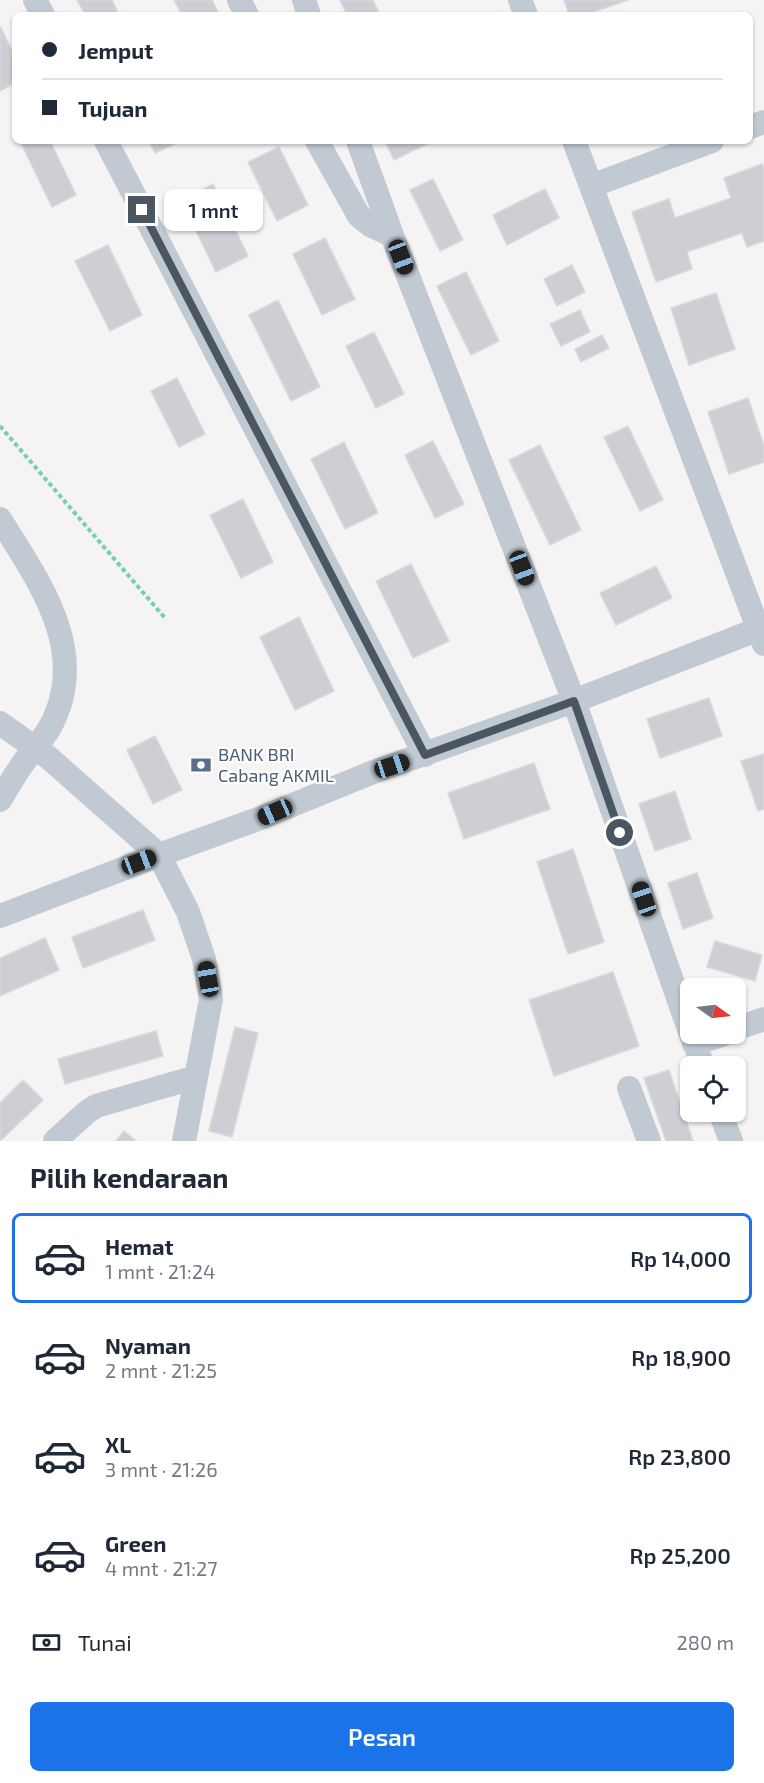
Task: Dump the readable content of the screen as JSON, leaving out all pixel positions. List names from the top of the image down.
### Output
{
  "places": {
    "bank": ["BANK BRI Cabang AKMIL"]
  },
  "north": "right",
  "page": {
    "banner": ["Jemput", "Tujuan"],
    "bubble": "1 mnt",
    "heading": "Pilih kendaraan",
    "list": [
      {
        "name": "Hemat",
        "note": "1 mnt · 21:24",
        "value": "Rp 14,000"
      },
      {
        "name": "Nyaman",
        "note": "2 mnt · 21:25",
        "value": "Rp 18,900"
      },
      {
        "name": "XL",
        "note": "3 mnt · 21:26",
        "value": "Rp 23,800"
      },
      {
        "name": "Green",
        "note": "4 mnt · 21:27",
        "value": "Rp 25,200"
      }
    ],
    "pay": ["Tunai", "280 m"],
    "buttons": "Pesan"
  }
}
